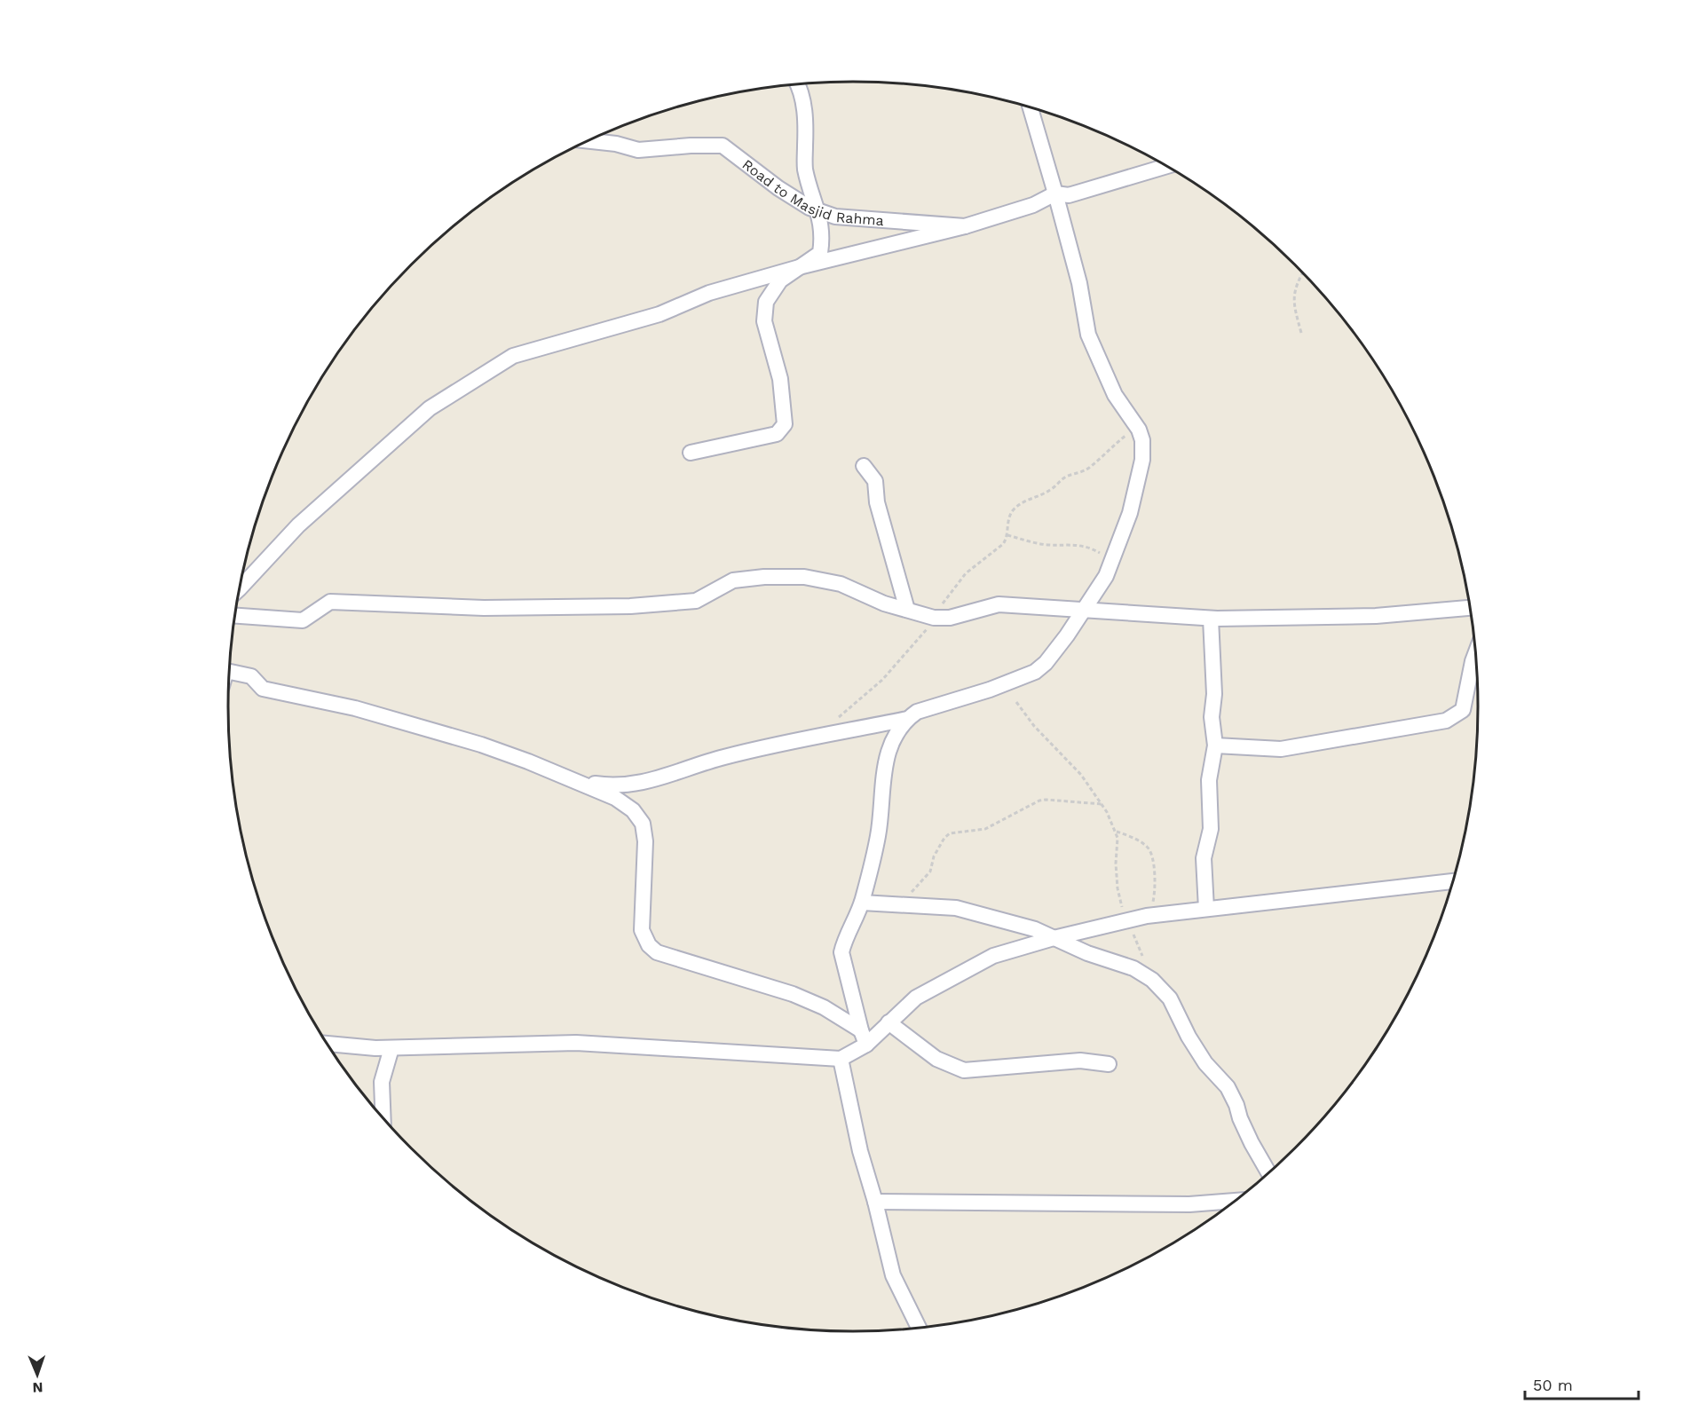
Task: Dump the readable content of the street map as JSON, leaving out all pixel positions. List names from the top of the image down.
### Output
{
  "streets": {
    "street": ["Road to Masjid Rahma"]
  },
  "scale_bar": "50 m",
  "north": "bottom"
}
